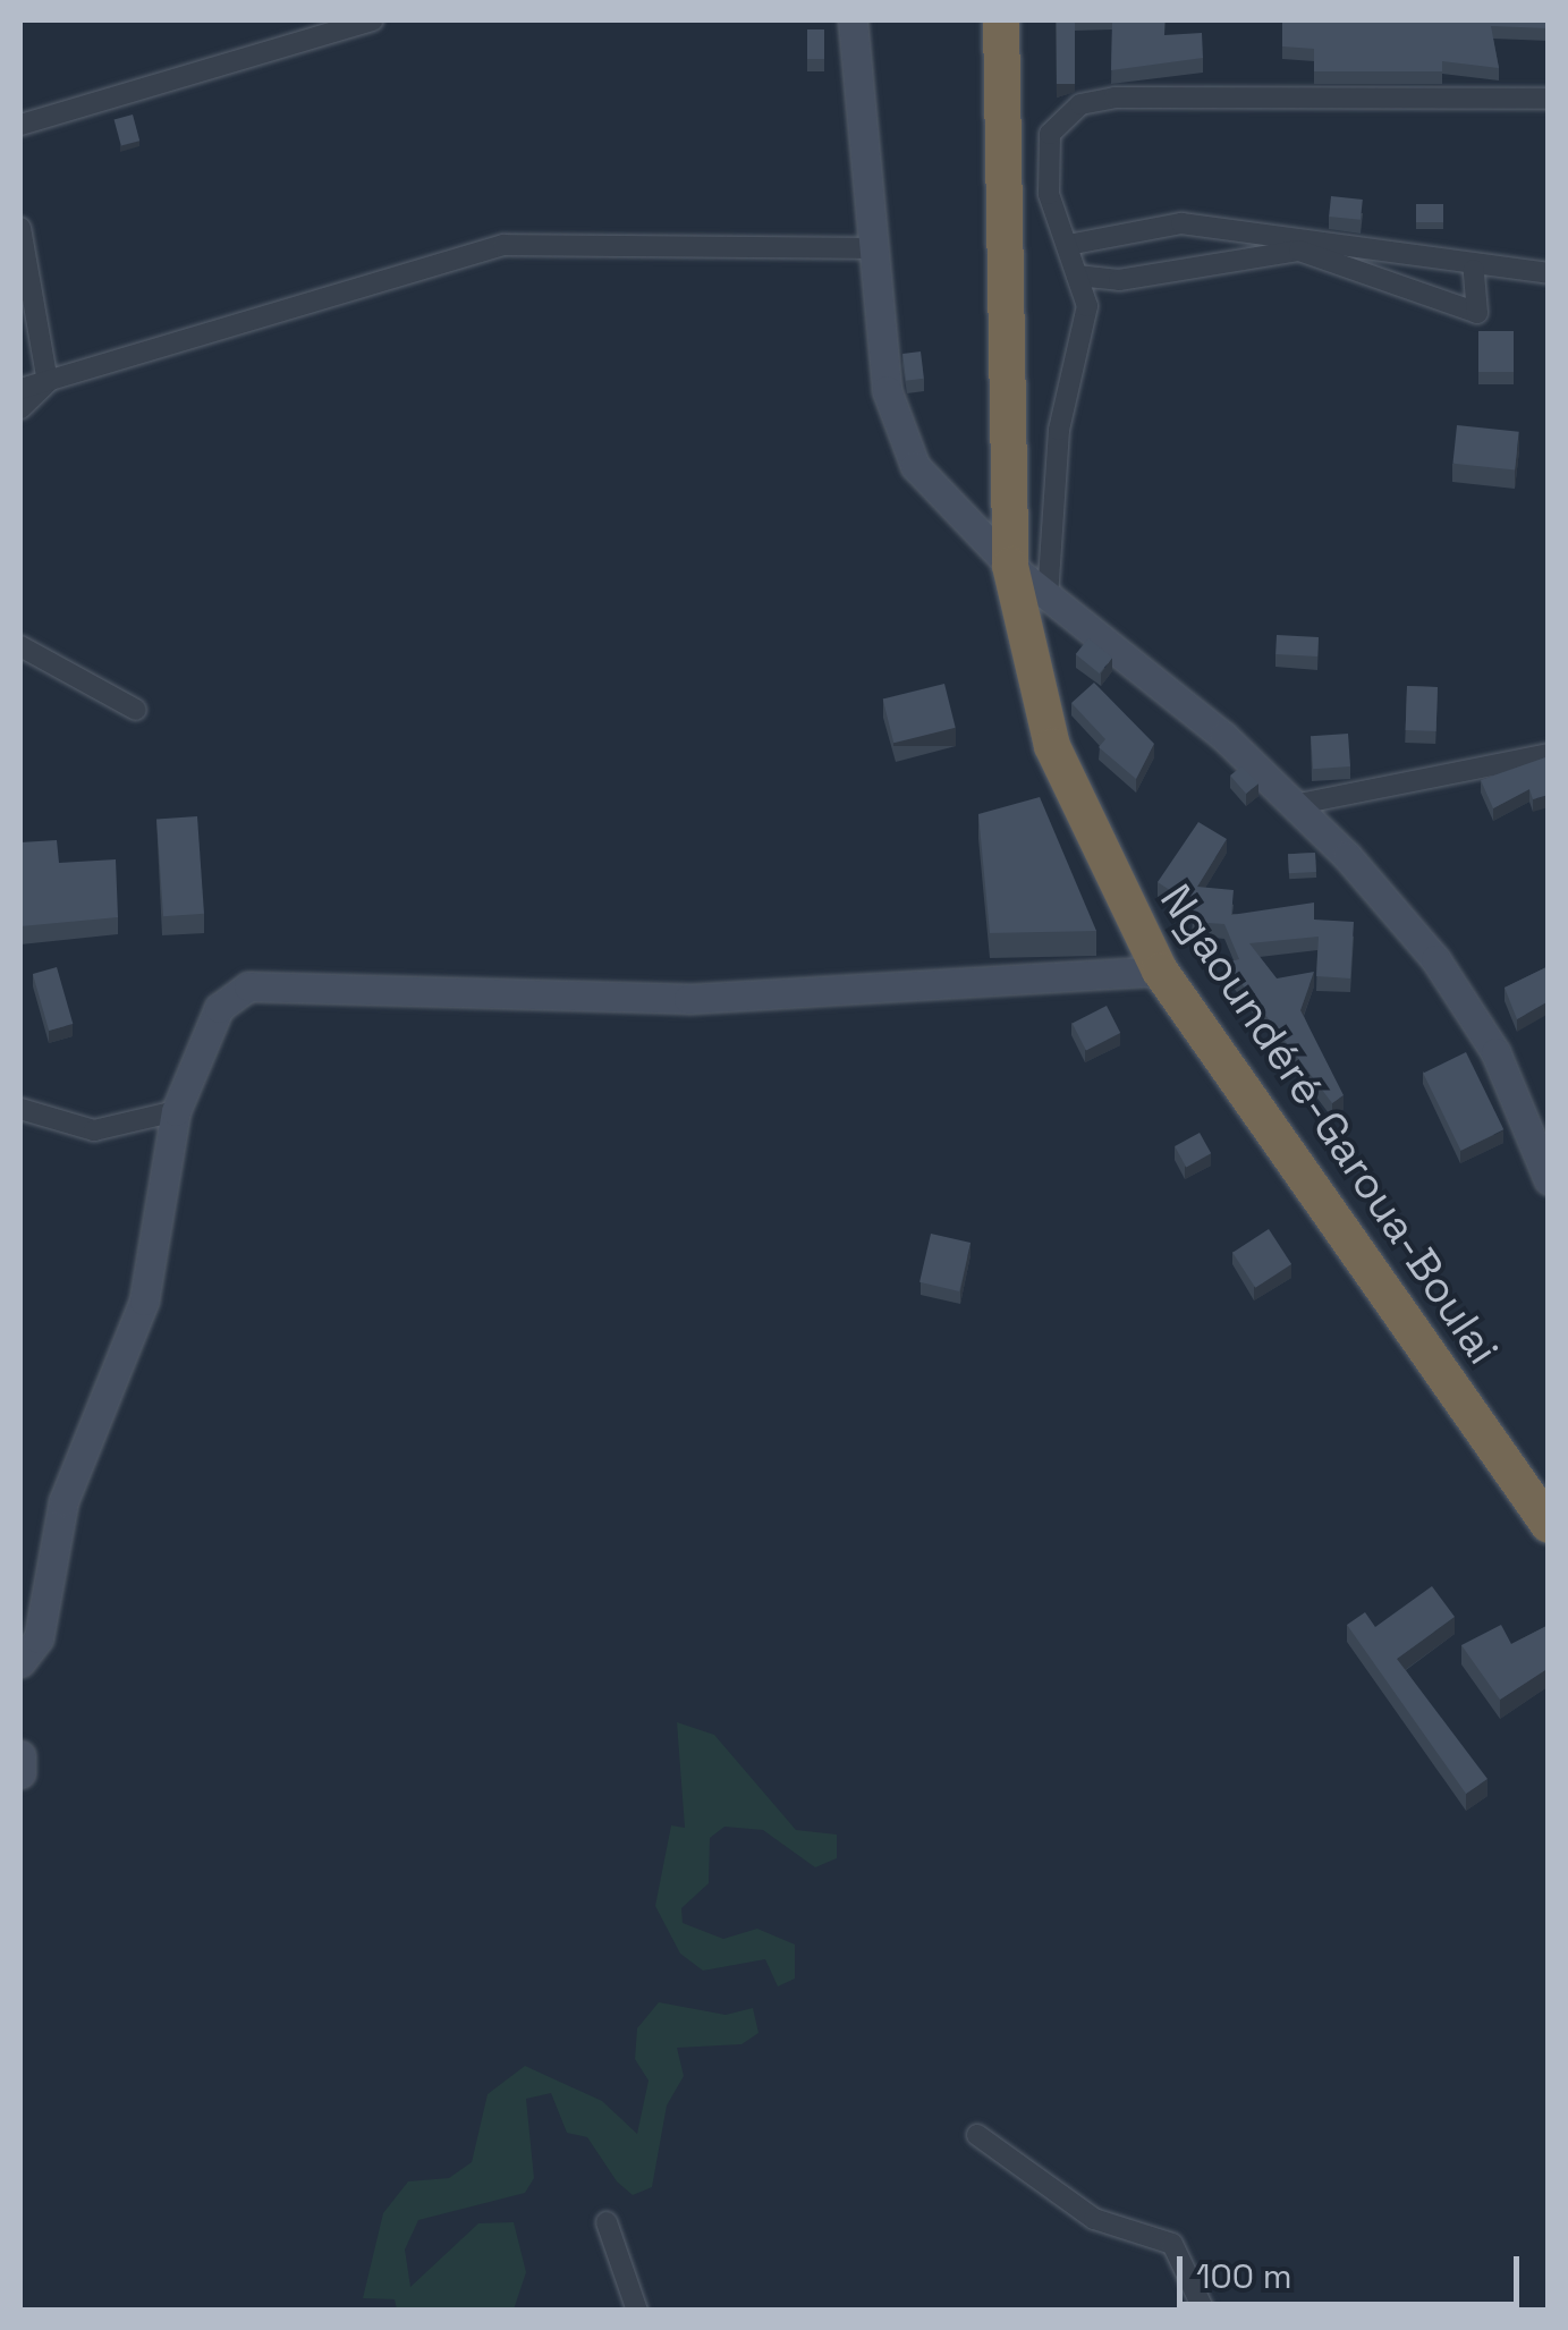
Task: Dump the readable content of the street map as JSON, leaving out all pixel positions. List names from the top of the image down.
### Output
{
  "streets": {
    "highway": ["Ngaoundéré-Garoua-Boulai"]
  },
  "scale_bar": "100 m"
}
